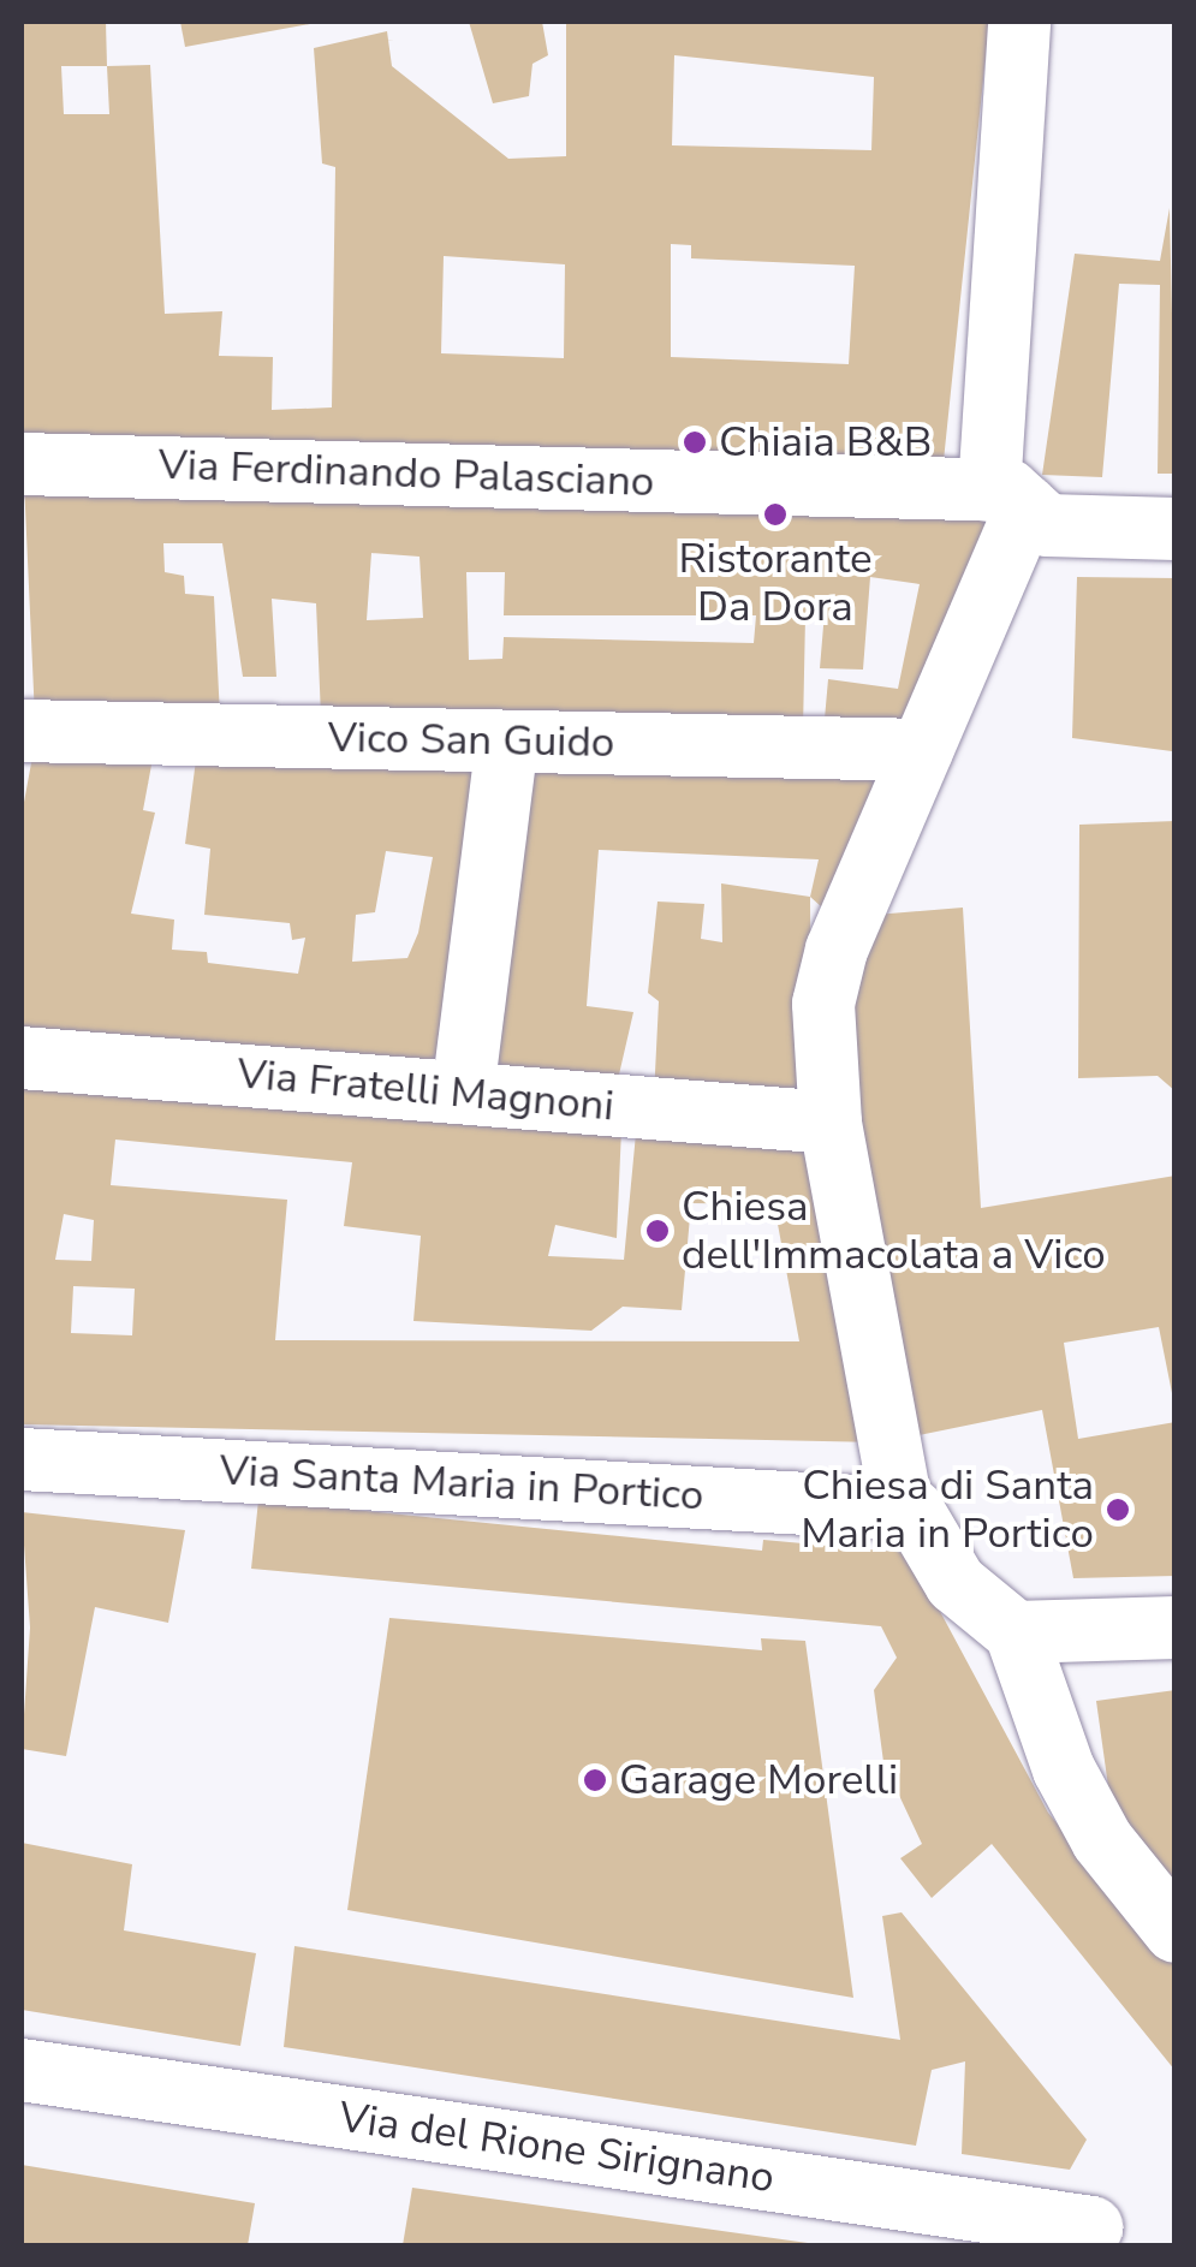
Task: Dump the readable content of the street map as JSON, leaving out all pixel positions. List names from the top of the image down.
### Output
{
  "streets": {
    "street": [
      "Via Ferdinando Palasciano",
      "Vico San Guido",
      "Via Fratelli Magnoni",
      "Via Santa Maria in Portico",
      "Via del Rione Sirignano"
    ]
  },
  "places": [
    "Chiaia B&B",
    "Ristorante Da Dora",
    "Chiesa dell'Immacolata a Vico",
    "Chiesa di Santa Maria in Portico",
    "Garage Morelli"
  ]
}
